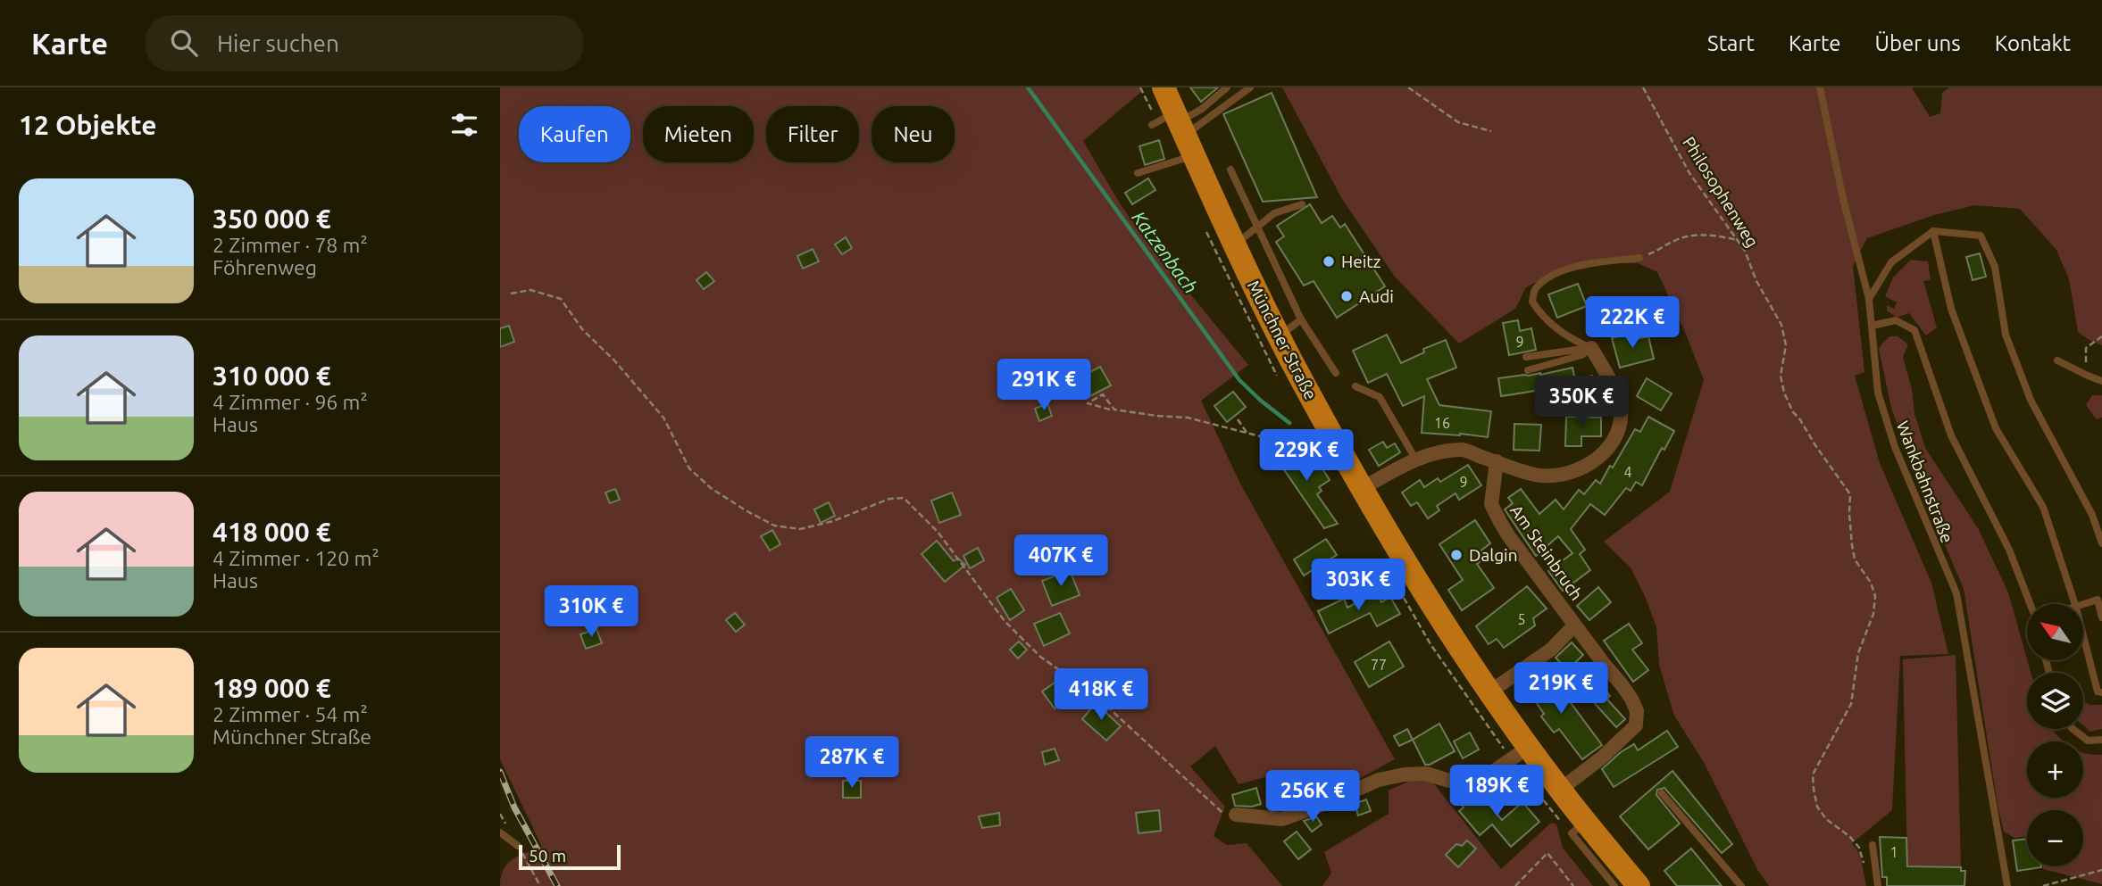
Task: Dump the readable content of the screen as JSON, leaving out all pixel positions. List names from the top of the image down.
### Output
{
  "streets": {
    "main road": ["Münchner Straße"],
    "street": ["Am Steinbruch"],
    "lane": ["Wankbahnstraße"],
    "path": ["Philosophenweg"]
  },
  "crossings": [
    ["Münchner Straße", "Am Steinbruch"]
  ],
  "water": ["Katzenbach"],
  "places": ["Heitz", "Audi", "Dalgin"],
  "house_numbers": [
    "9",
    "16",
    "4",
    "9",
    "5",
    "77",
    "1"
  ],
  "scale_bar": "50 m",
  "north": "top left",
  "page": {
    "header": "Karte",
    "search": "Hier suchen",
    "nav": [
      "Start",
      "Karte",
      "Über uns",
      "Kontakt"
    ],
    "heading": "12 Objekte",
    "chip": [
      "Kaufen",
      "Mieten",
      "Filter",
      "Neu"
    ],
    "list": [
      {
        "name": "350 000 €",
        "note": "2 Zimmer · 78 m² · Föhrenweg"
      },
      {
        "name": "310 000 €",
        "note": "4 Zimmer · 96 m² · Haus"
      },
      {
        "name": "418 000 €",
        "note": "4 Zimmer · 120 m² · Haus"
      },
      {
        "name": "189 000 €",
        "note": "2 Zimmer · 54 m² · Münchner Straße"
      }
    ],
    "price": [
      "222K €",
      "291K €",
      "350K €",
      "229K €",
      "407K €",
      "303K €",
      "310K €",
      "219K €",
      "418K €",
      "287K €",
      "189K €",
      "256K €"
    ],
    "map_buttons": ["+", "−"],
    "scale": "50 m"
  }
}
